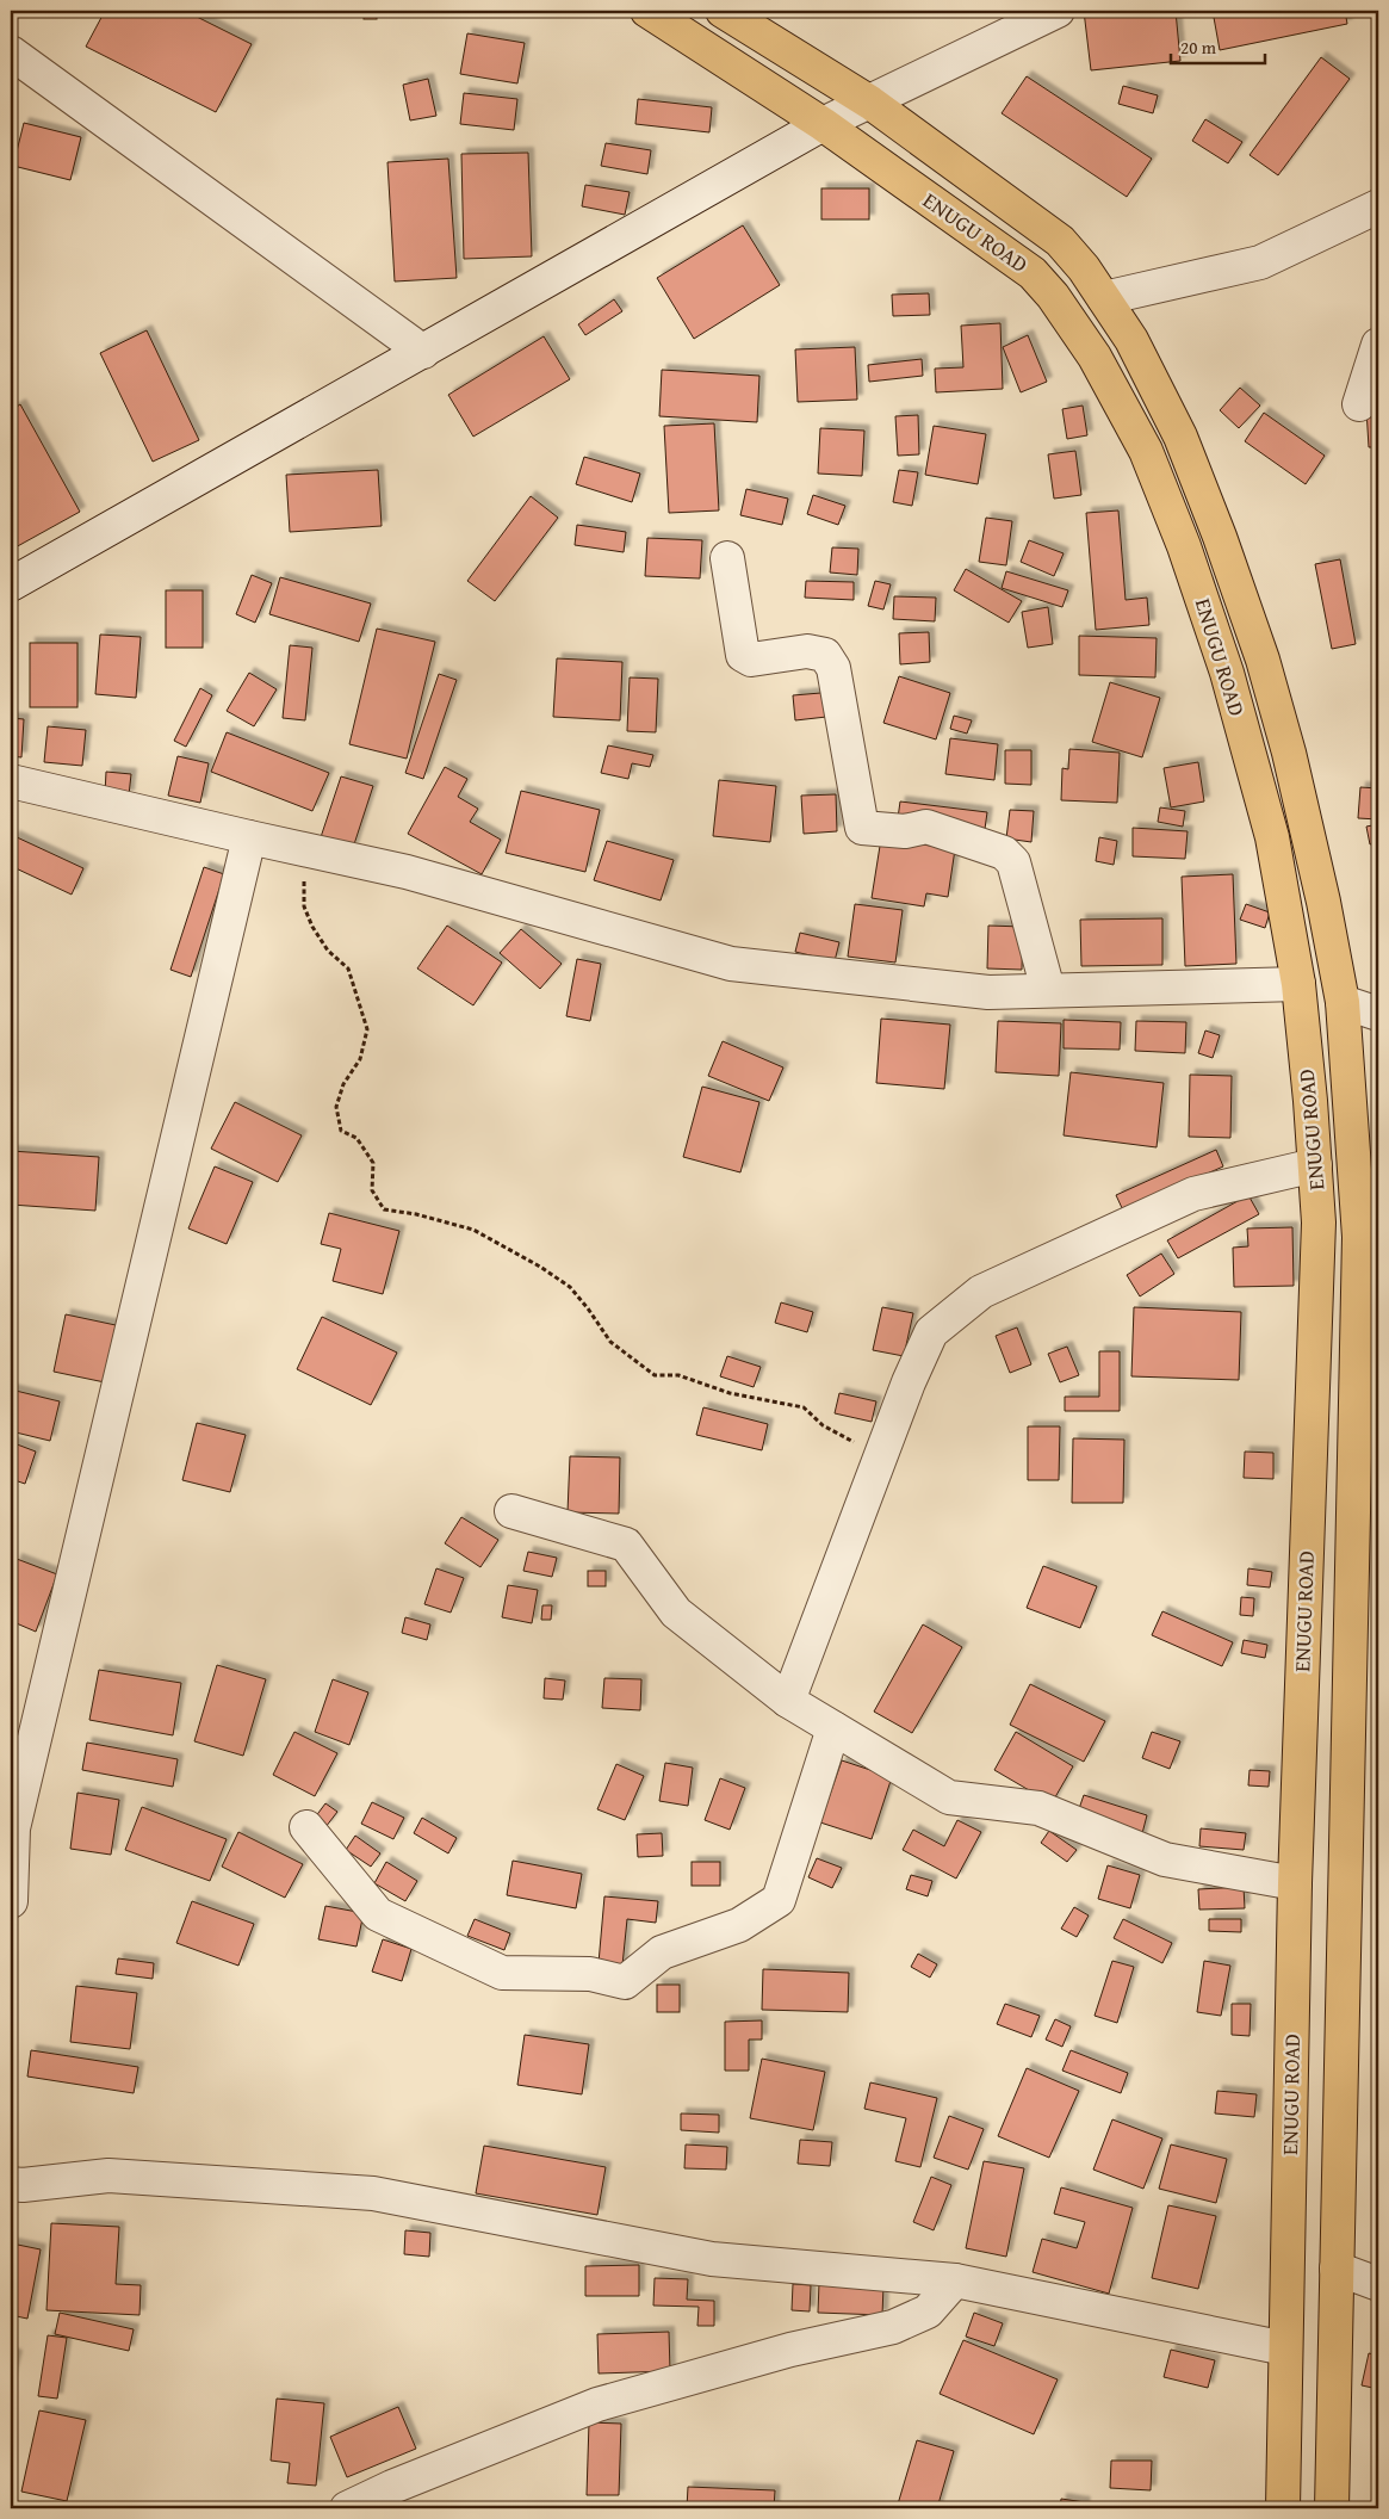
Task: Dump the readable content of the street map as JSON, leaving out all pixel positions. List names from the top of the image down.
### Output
{
  "streets": {
    "main road": ["ENUGU ROAD"]
  },
  "scale_bar": "20 m"
}
